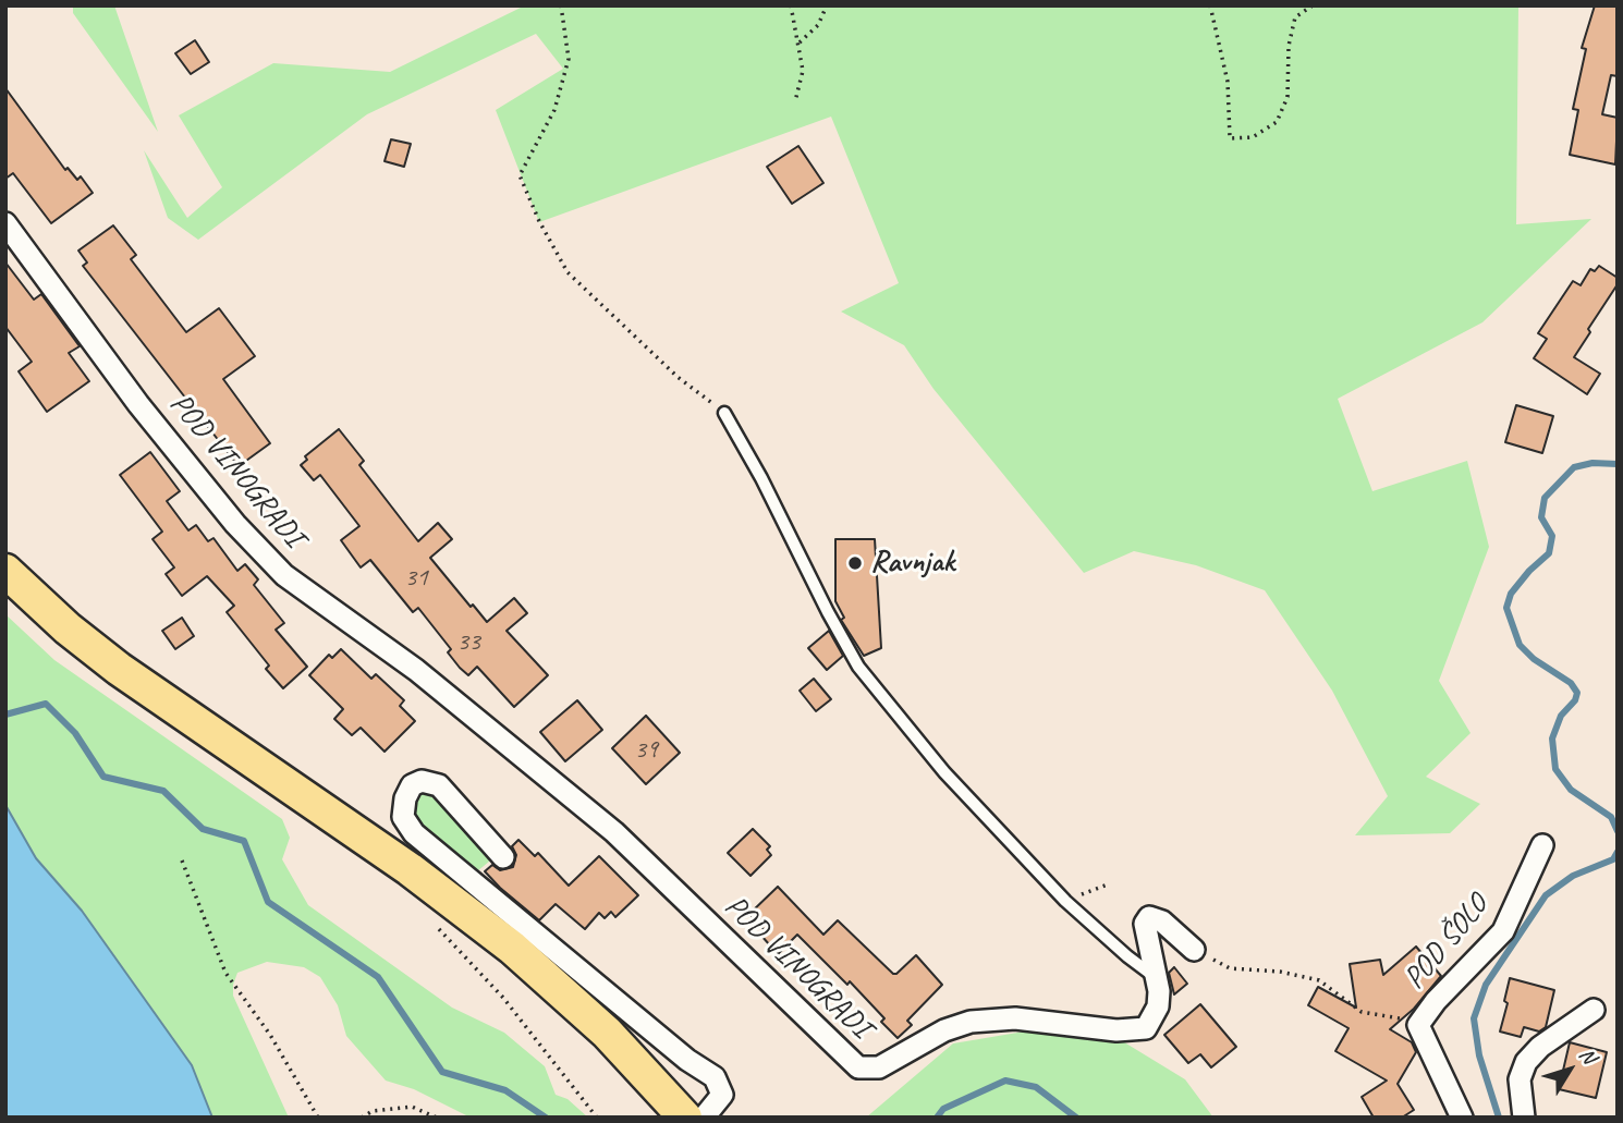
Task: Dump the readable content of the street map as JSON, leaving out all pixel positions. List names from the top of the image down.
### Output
{
  "streets": {
    "street": ["POD VINOGRADI", "POD ŠOLO"]
  },
  "places": ["Ravnjak"],
  "house_numbers": ["31", "33", "39"],
  "north": "top right"
}
